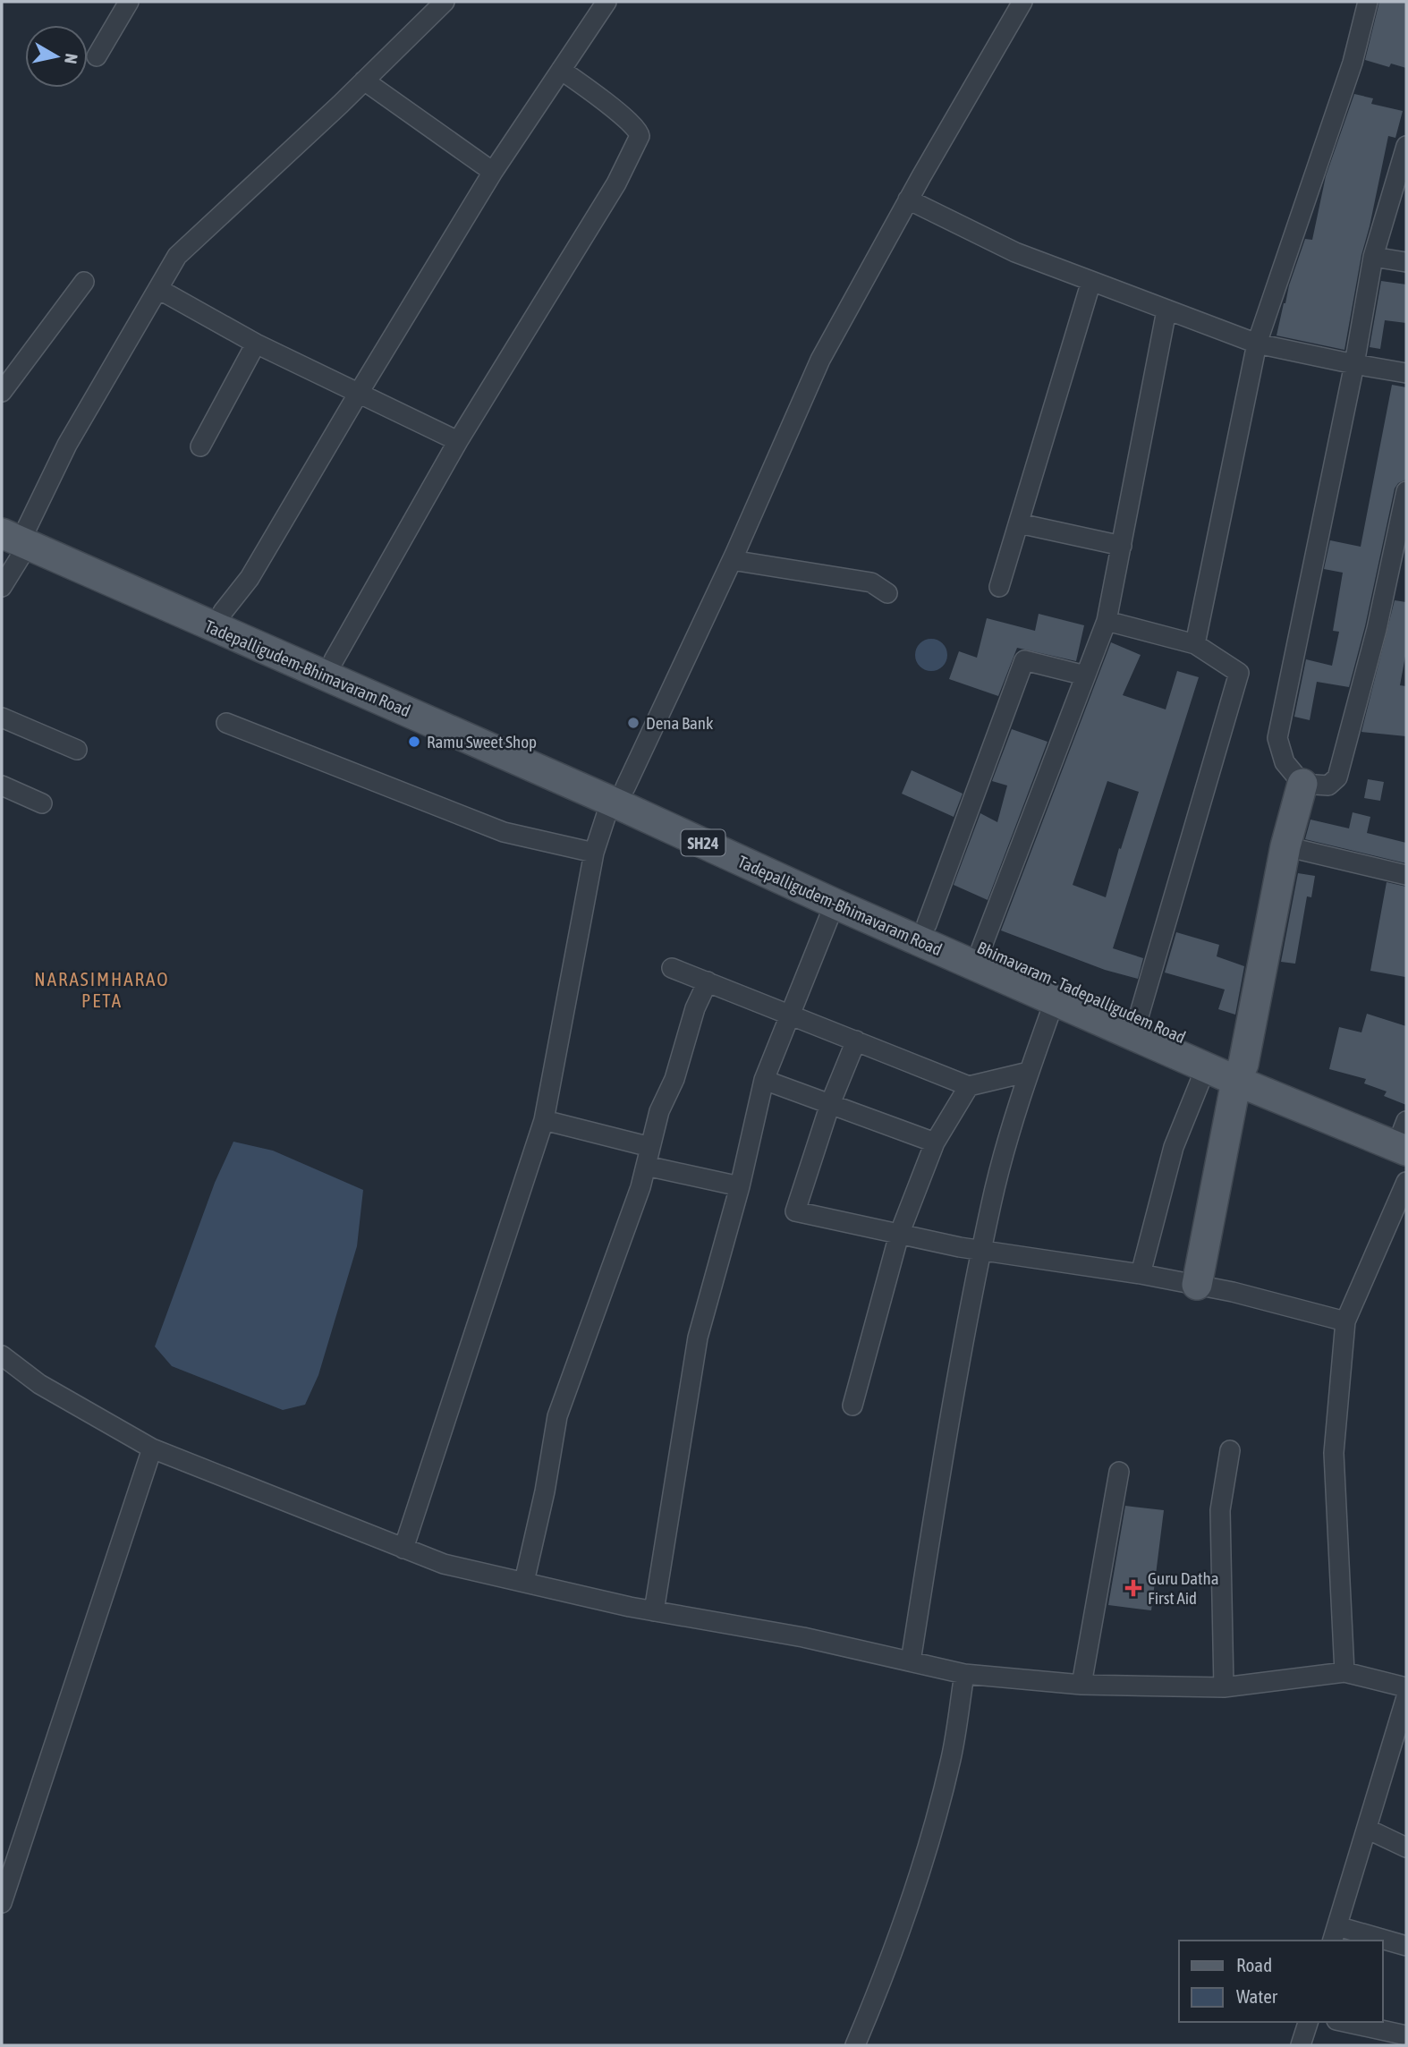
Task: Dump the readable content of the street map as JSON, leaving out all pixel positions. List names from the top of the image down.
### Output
{
  "streets": {
    "main road": ["Tadepalligudem-Bhimavaram Road", "SH24", "Bhimavaram - Tadepalligudem Road"]
  },
  "crossings": [
    ["Tadepalligudem-Bhimavaram Road", "Bhimavaram - Tadepalligudem Road"]
  ],
  "districts": ["NARASIMHARAO PETA"],
  "places": {
    "other": ["Dena Bank", "Ramu Sweet Shop"],
    "health": ["Guru Datha First Aid"]
  },
  "legend": ["Road", "Water"],
  "north": "right"
}
